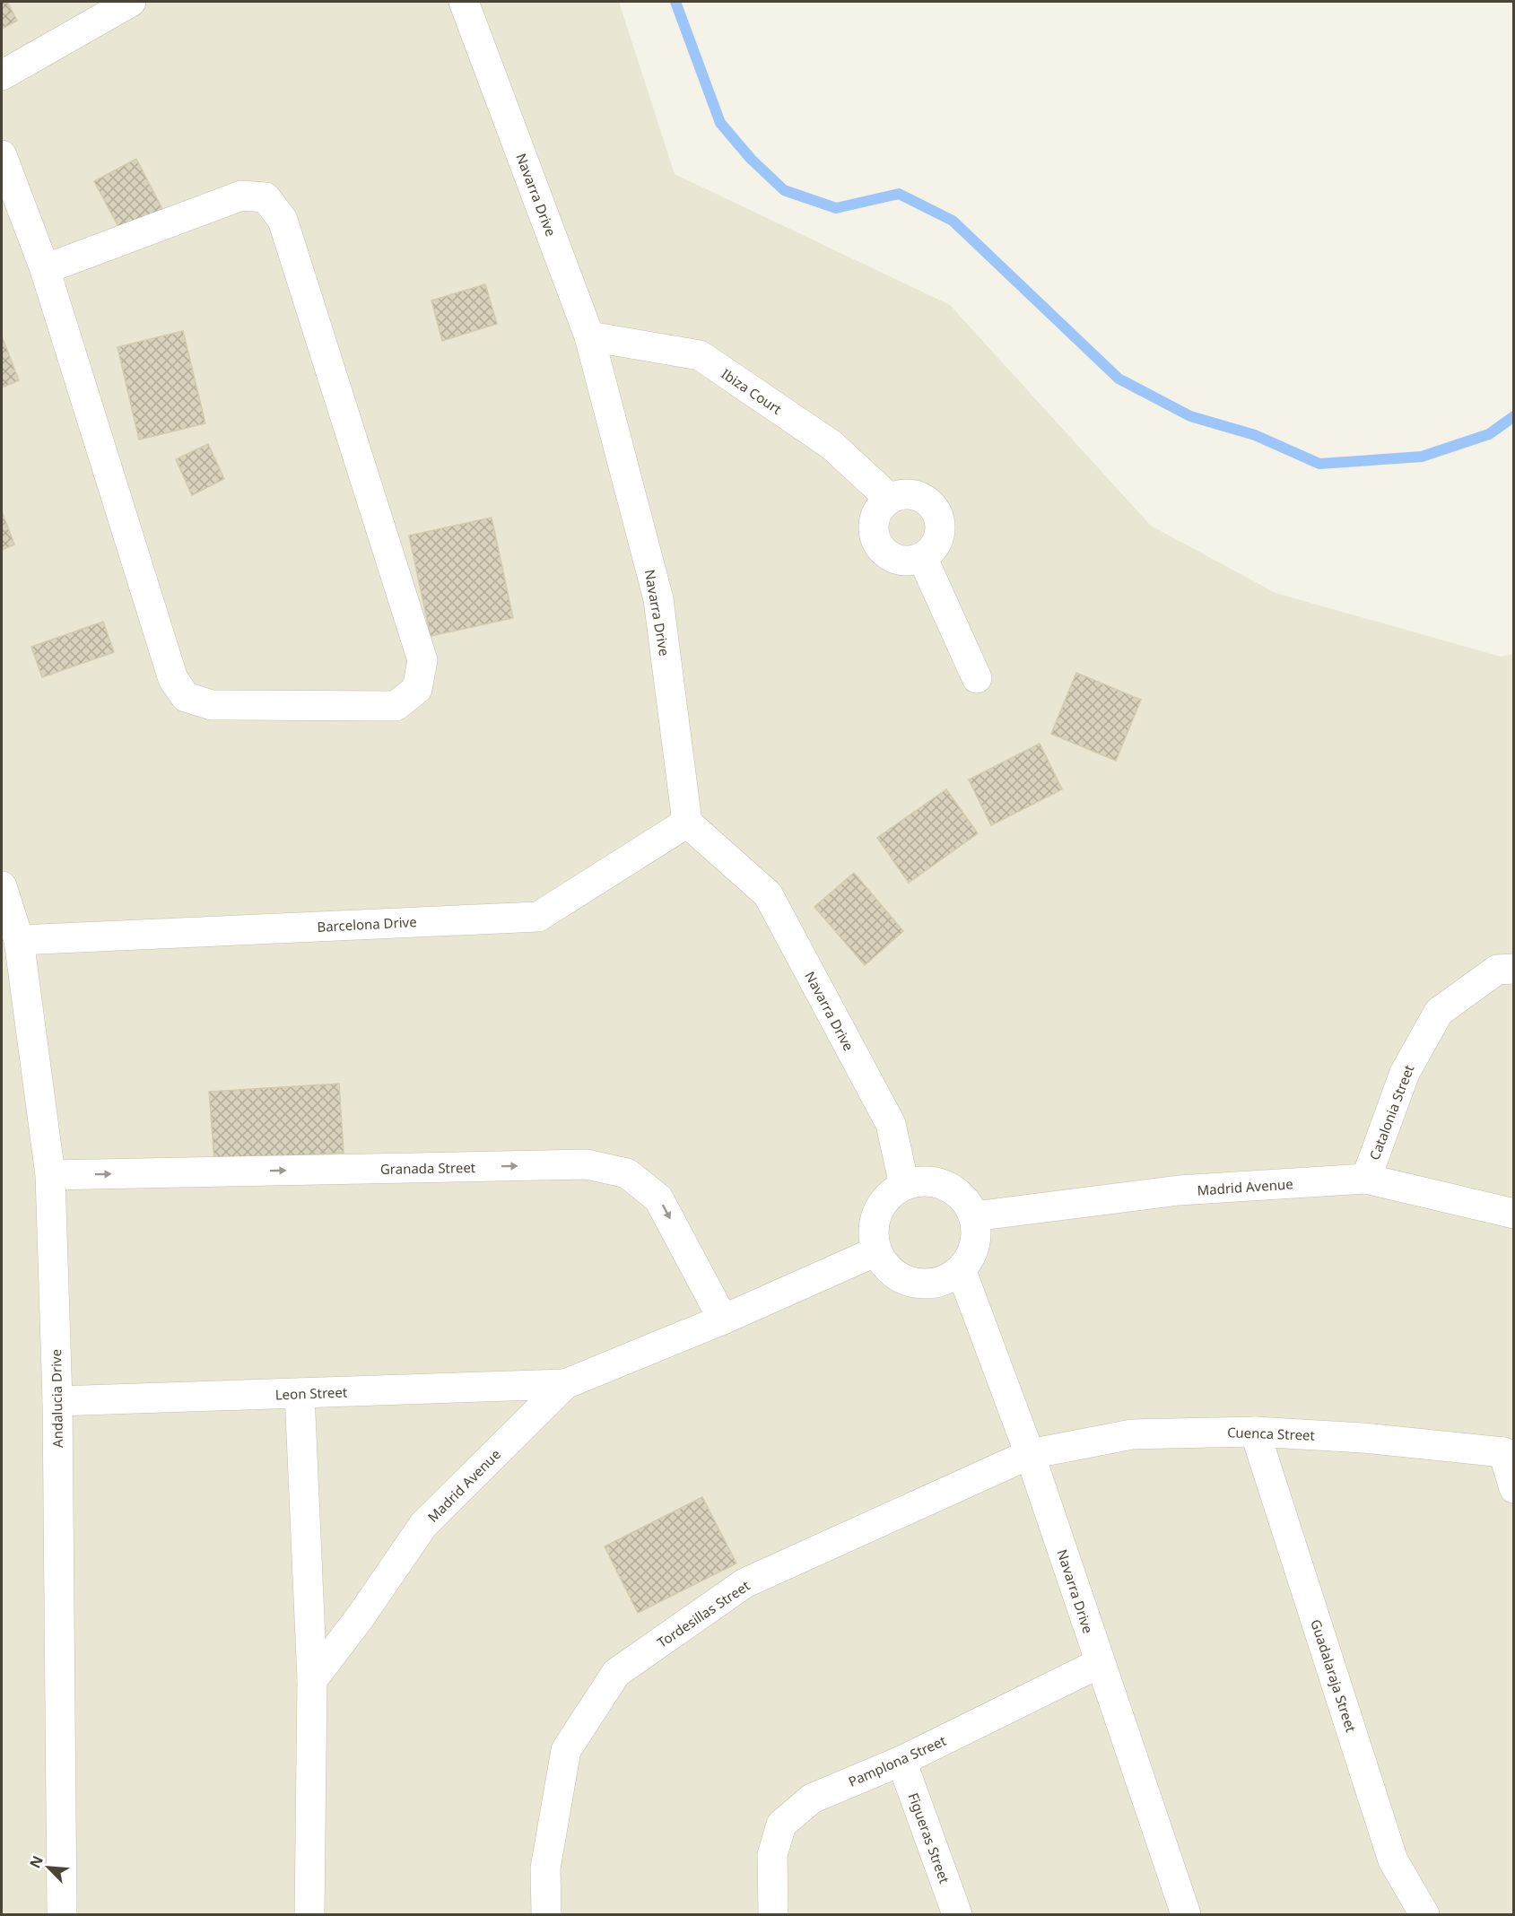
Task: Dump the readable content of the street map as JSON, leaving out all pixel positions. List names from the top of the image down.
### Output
{
  "streets": {
    "street": [
      "Navarra Drive",
      "Ibiza Court",
      "Barcelona Drive",
      "Catalonia Street",
      "Granada Street",
      "Madrid Avenue",
      "Leon Street",
      "Andalucia Drive",
      "Cuenca Street",
      "Tordesillas Street",
      "Guadalaraja Street",
      "Pamplona Street",
      "Figueras Street"
    ]
  },
  "crossings": [
    ["Navarra Drive", "Ibiza Court"],
    ["Navarra Drive", "Barcelona Drive"],
    ["Navarra Drive", "Madrid Avenue"],
    ["Navarra Drive", "Cuenca Street"],
    ["Navarra Drive", "Tordesillas Street"],
    ["Navarra Drive", "Pamplona Street"],
    ["Barcelona Drive", "Andalucia Drive"],
    ["Catalonia Street", "Madrid Avenue"],
    ["Granada Street", "Madrid Avenue"],
    ["Granada Street", "Andalucia Drive"],
    ["Madrid Avenue", "Leon Street"],
    ["Leon Street", "Andalucia Drive"],
    ["Cuenca Street", "Tordesillas Street"],
    ["Cuenca Street", "Guadalaraja Street"],
    ["Pamplona Street", "Figueras Street"]
  ],
  "one_way": ["Granada Street"],
  "north": "top left"
}
